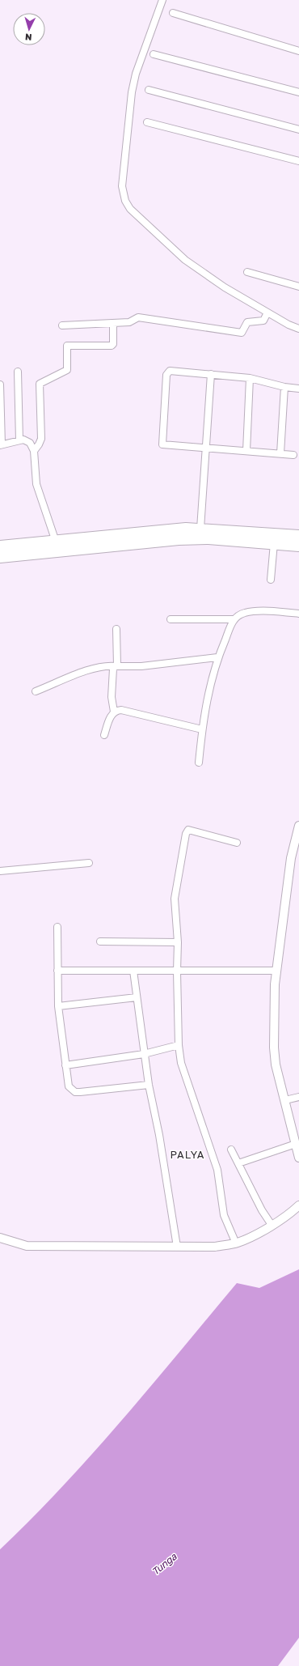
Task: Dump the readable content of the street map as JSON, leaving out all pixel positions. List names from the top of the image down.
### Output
{
  "districts": ["PALYA"],
  "water": ["Tunga"],
  "north": "bottom"
}
